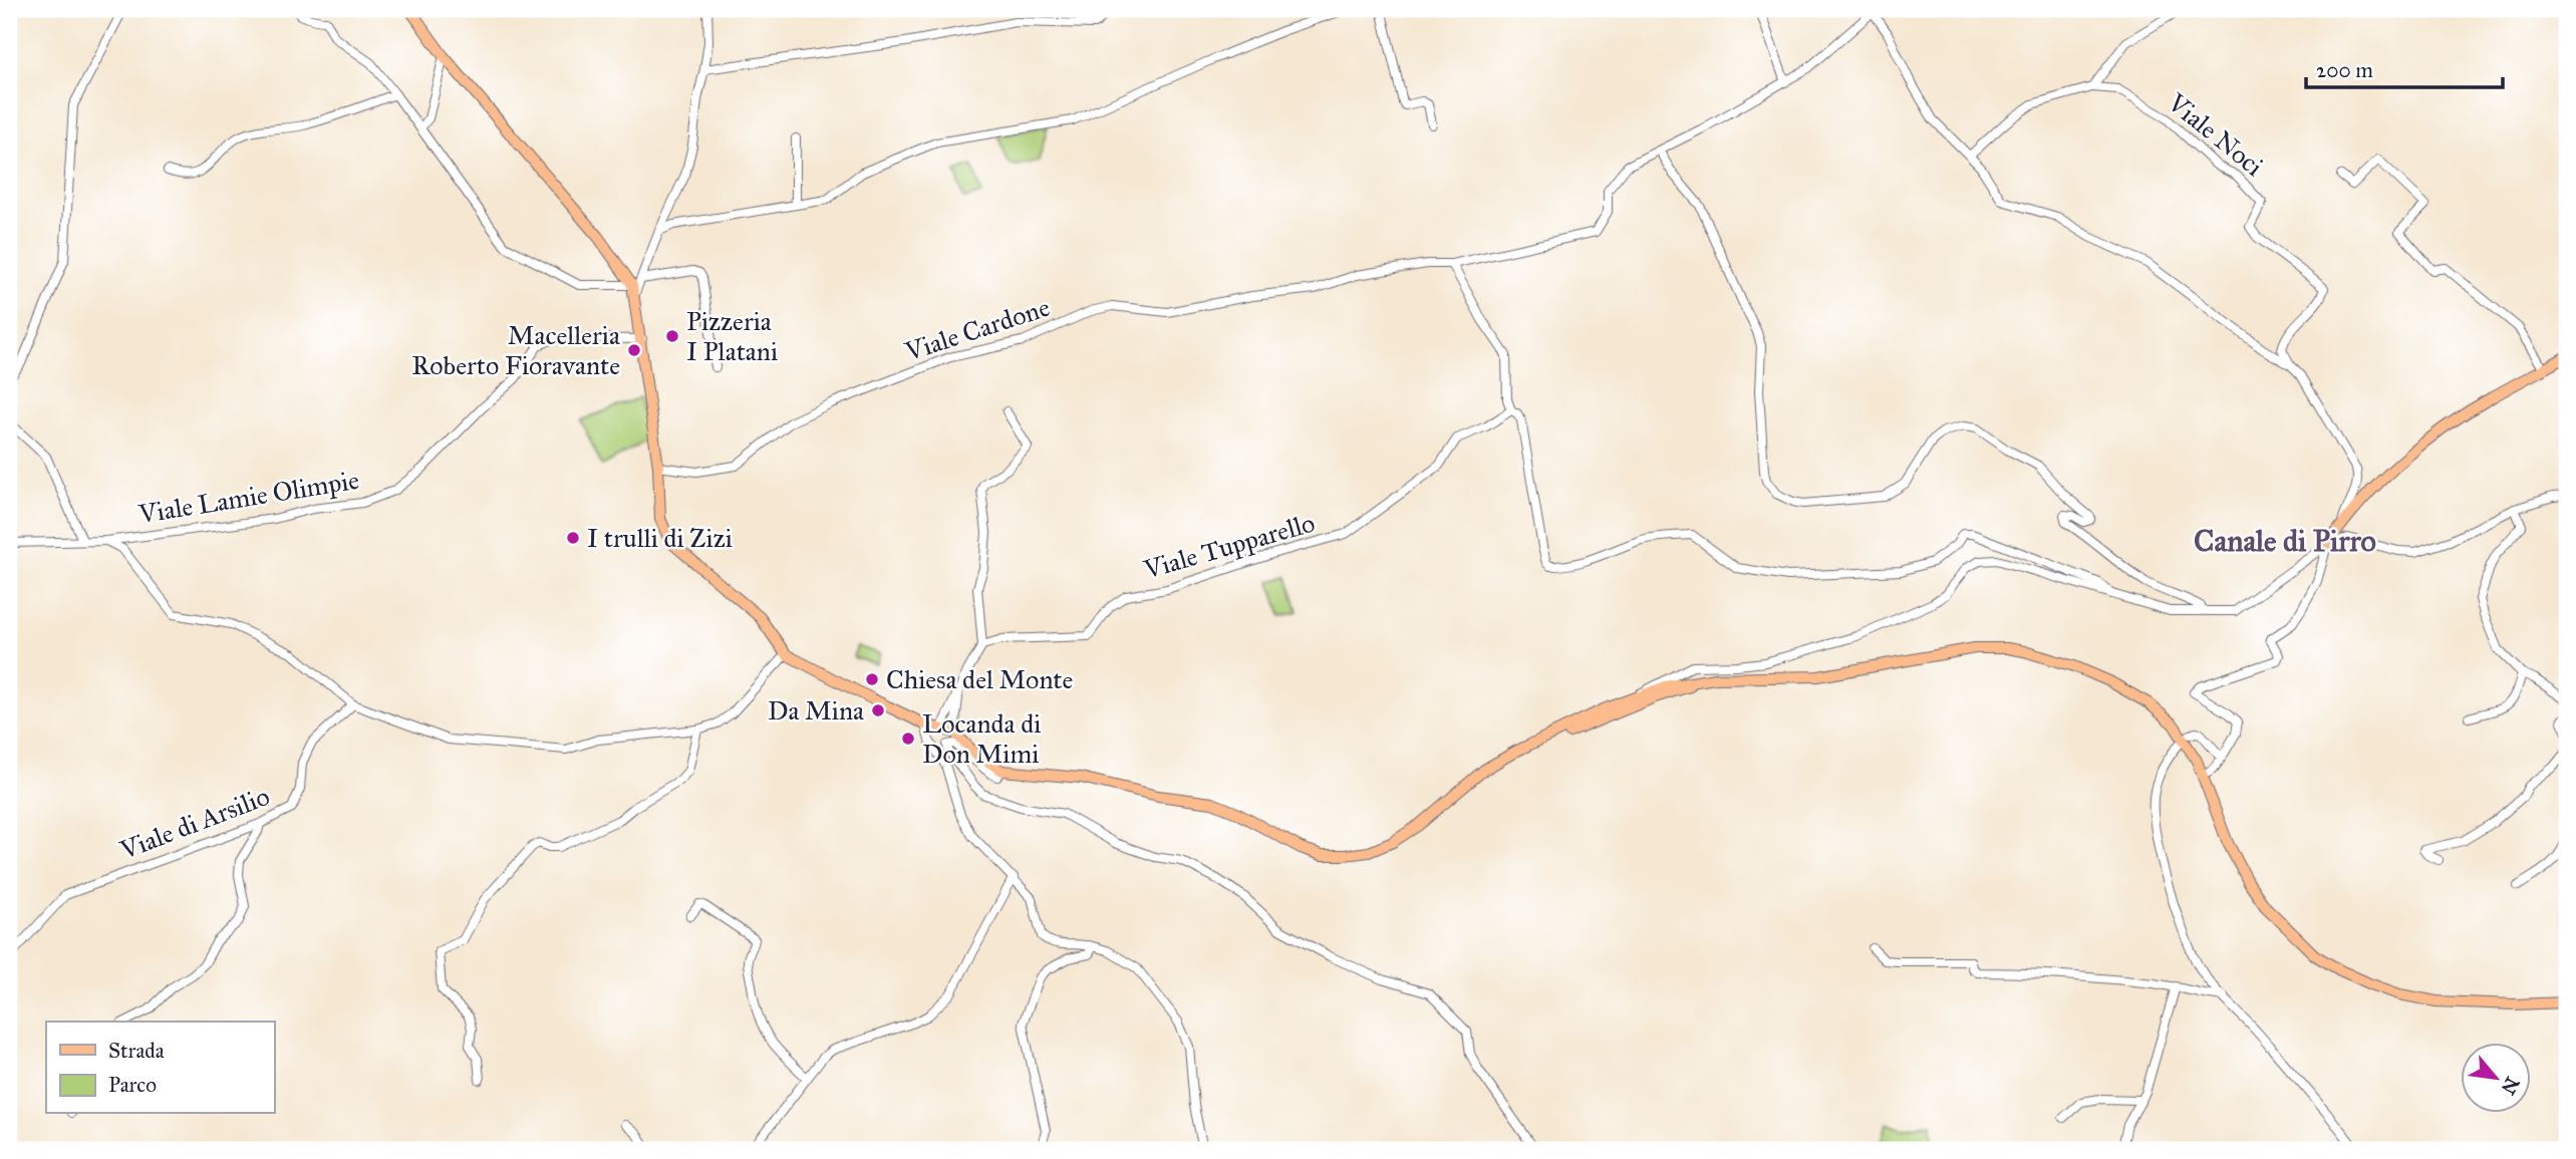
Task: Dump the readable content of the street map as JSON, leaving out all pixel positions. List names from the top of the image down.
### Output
{
  "streets": {
    "street": [
      "Viale Noci",
      "Viale Cardone",
      "Viale Lamie Olimpie",
      "Viale Tupparello",
      "Viale di Arsilio"
    ]
  },
  "districts": ["Canale di Pirro"],
  "places": [
    "Pizzeria I Platani",
    "Macelleria Roberto Fioravante",
    "I trulli di Zizi",
    "Chiesa del Monte",
    "Da Mina",
    "Locanda di Don Mimi"
  ],
  "legend": ["Strada", "Parco"],
  "scale_bar": "200 m",
  "north": "bottom right"
}
